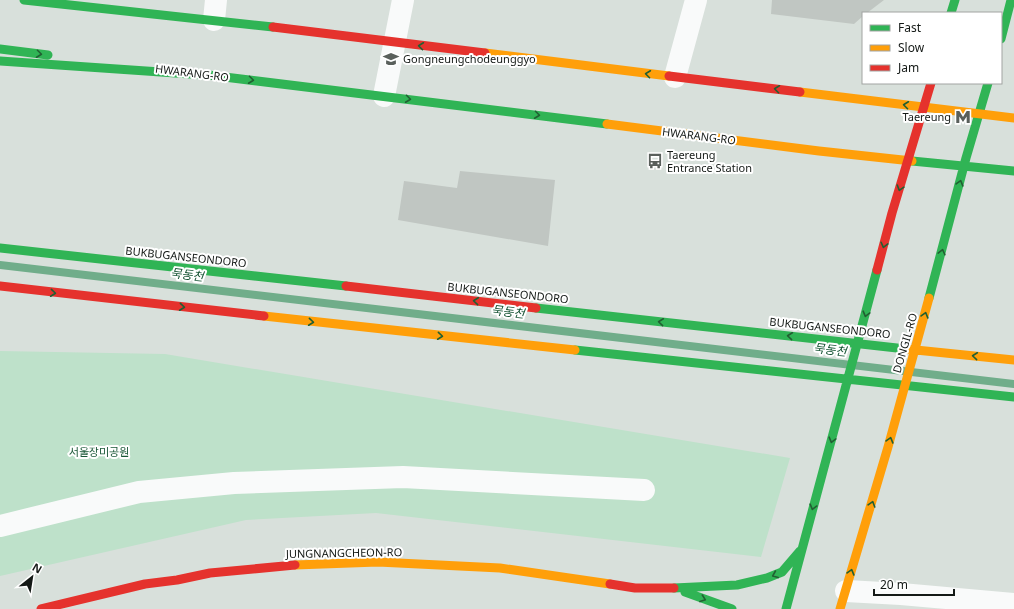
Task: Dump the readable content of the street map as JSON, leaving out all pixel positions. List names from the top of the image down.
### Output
{
  "streets": {
    "main road": [
      "HWARANG-RO",
      "BUKBUGANSEONDORO",
      "DONGIL-RO",
      "JUNGNANGCHEON-RO"
    ]
  },
  "crossings": [
    ["HWARANG-RO", "DONGIL-RO"]
  ],
  "water": ["묵동천"],
  "parks": ["서울장미공원"],
  "places": {
    "school or university": ["Gongneungchodeunggyo"],
    "metro station": ["Taereung"],
    "bus stop": ["Taereung Entrance Station"]
  },
  "legend": ["Fast", "Slow", "Jam"],
  "scale_bar": "20 m",
  "north": "top right"
}
